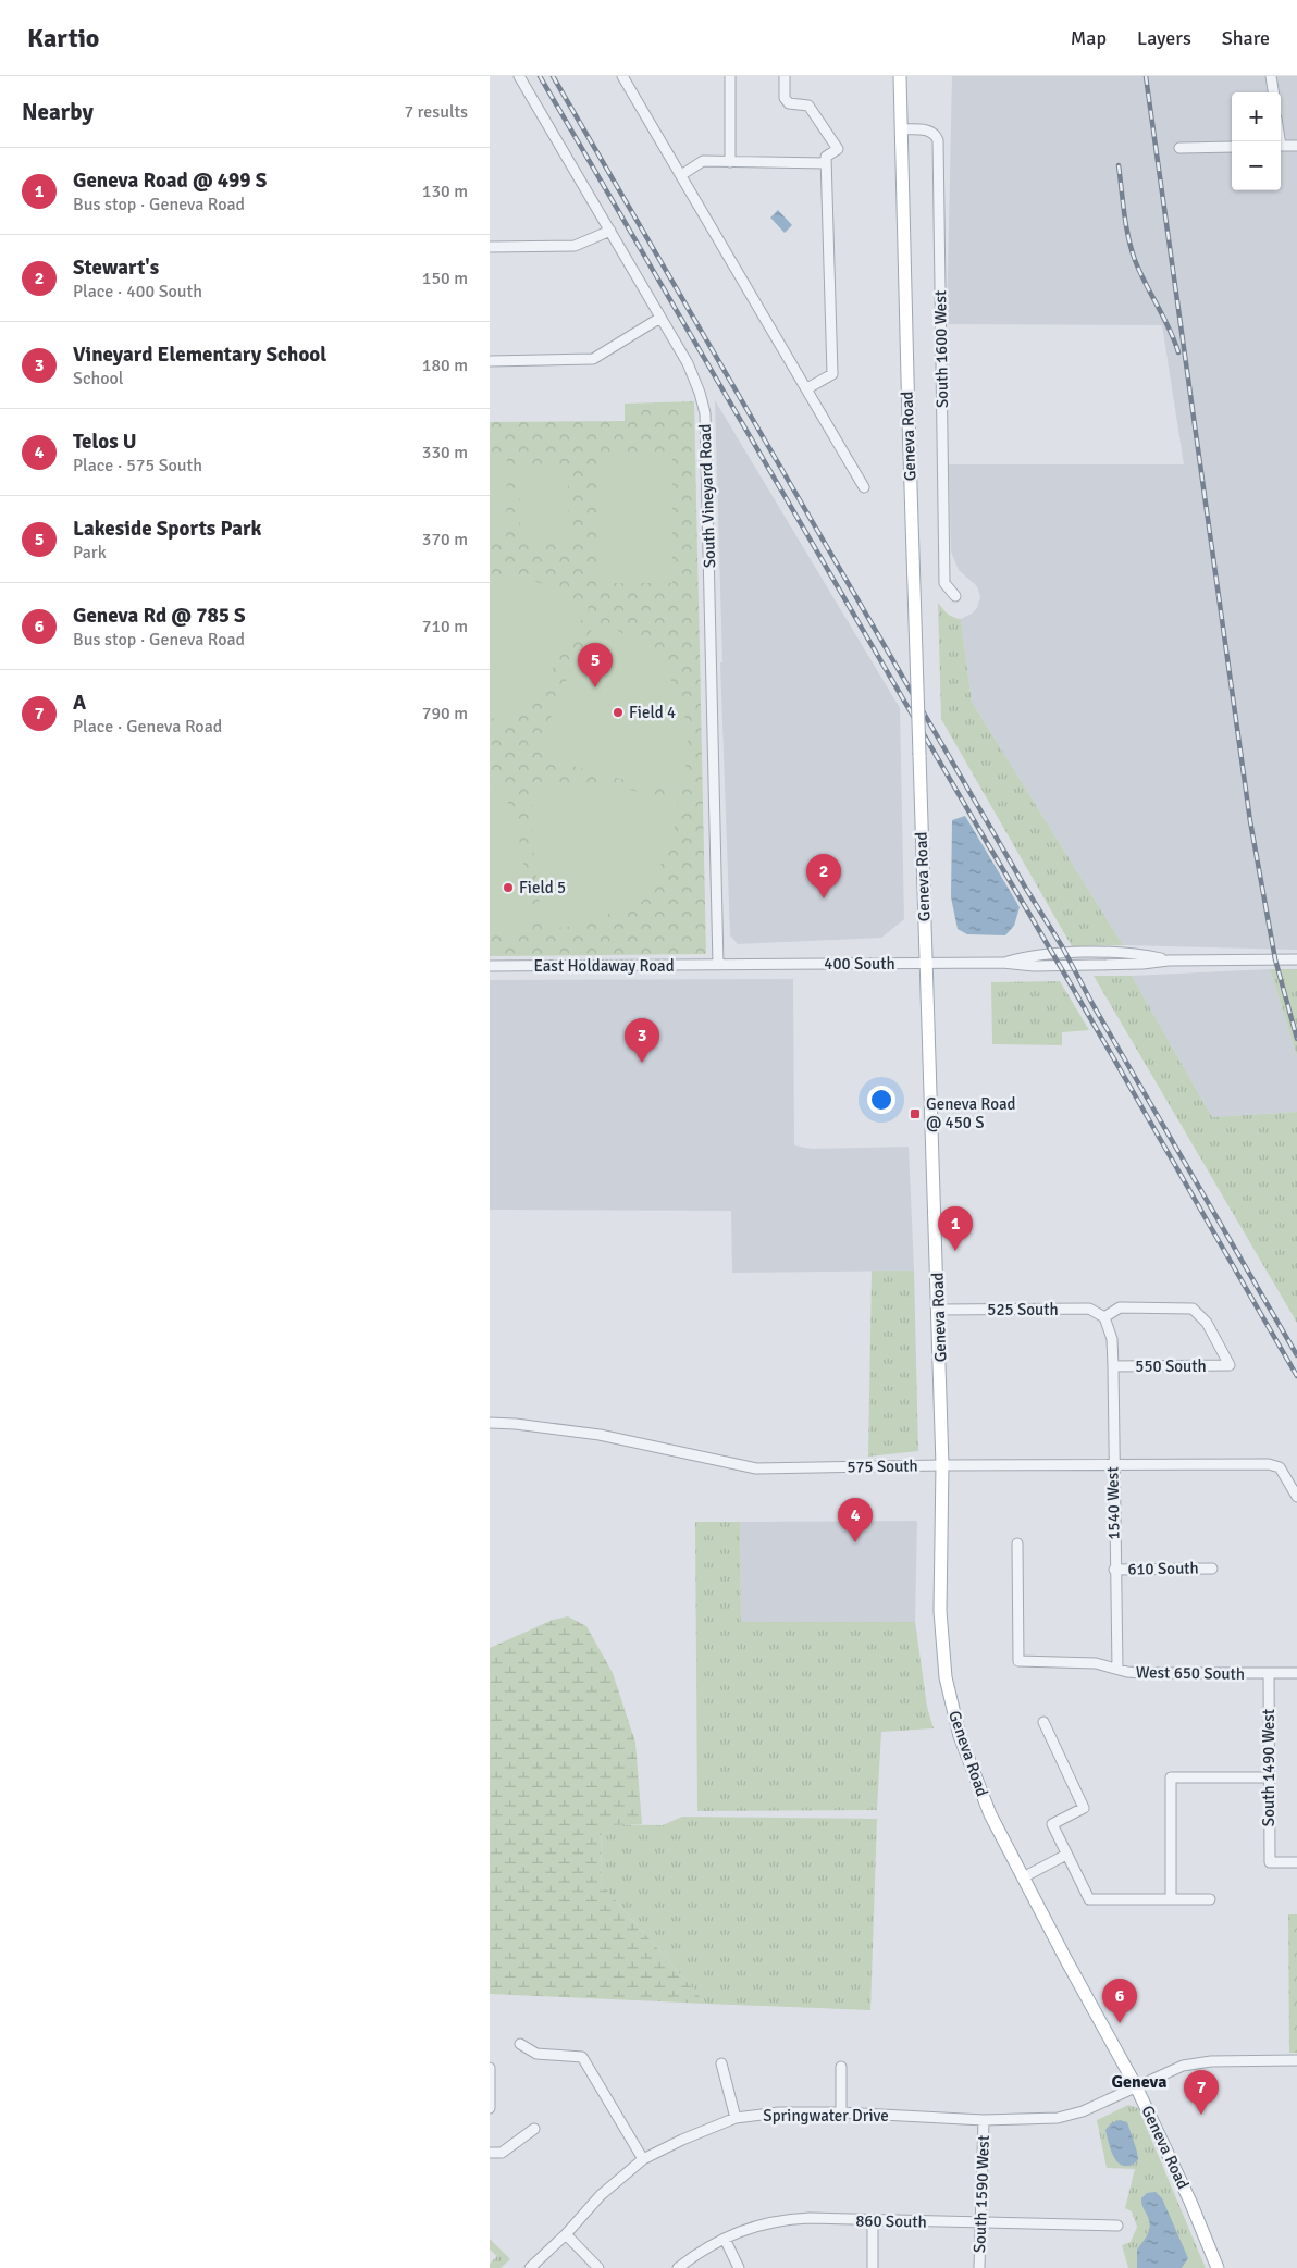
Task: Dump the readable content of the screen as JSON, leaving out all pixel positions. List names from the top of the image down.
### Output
{
  "streets": {
    "main road": ["Geneva Road"],
    "street": [
      "South 1600 West",
      "South Vineyard Road",
      "400 South",
      "East Holdaway Road",
      "525 South",
      "550 South",
      "575 South",
      "1540 West",
      "610 South",
      "West 650 South",
      "South 1490 West",
      "Springwater Drive",
      "South 1590 West",
      "860 South"
    ]
  },
  "crossings": [
    ["South 1600 West", "Geneva Road"],
    ["Geneva Road", "400 South"],
    ["Geneva Road", "525 South"],
    ["Geneva Road", "575 South"],
    ["Geneva Road", "Springwater Drive"],
    ["South Vineyard Road", "400 South"],
    ["South Vineyard Road", "East Holdaway Road"],
    ["400 South", "East Holdaway Road"],
    ["525 South", "550 South"],
    ["525 South", "1540 West"],
    ["550 South", "1540 West"],
    ["575 South", "1540 West"],
    ["1540 West", "610 South"],
    ["1540 West", "West 650 South"],
    ["West 650 South", "South 1490 West"],
    ["Springwater Drive", "South 1590 West"],
    ["South 1590 West", "860 South"]
  ],
  "districts": ["Geneva"],
  "places": {
    "other": ["Field 4", "Field 5"],
    "transit": ["Geneva Road @ 450 S"]
  },
  "page": {
    "header": "Kartio",
    "nav": ["Map", "Layers", "Share"],
    "heading": ["Nearby", "7 results"],
    "map_buttons": ["+", "−"],
    "list": [
      {
        "mark": "1",
        "name": "Geneva Road @ 499 S",
        "note": "Bus stop · Geneva Road",
        "value": "130 m"
      },
      {
        "mark": "2",
        "name": "Stewart's",
        "note": "Place · 400 South",
        "value": "150 m"
      },
      {
        "mark": "3",
        "name": "Vineyard Elementary School",
        "note": "School",
        "value": "180 m"
      },
      {
        "mark": "4",
        "name": "Telos U",
        "note": "Place · 575 South",
        "value": "330 m"
      },
      {
        "mark": "5",
        "name": "Lakeside Sports Park",
        "note": "Park",
        "value": "370 m"
      },
      {
        "mark": "6",
        "name": "Geneva Rd @ 785 S",
        "note": "Bus stop · Geneva Road",
        "value": "710 m"
      },
      {
        "mark": "7",
        "name": "A",
        "note": "Place · Geneva Road",
        "value": "790 m"
      }
    ],
    "pins": [
      "5",
      "2",
      "3",
      "1",
      "4",
      "6",
      "7"
    ]
  }
}
